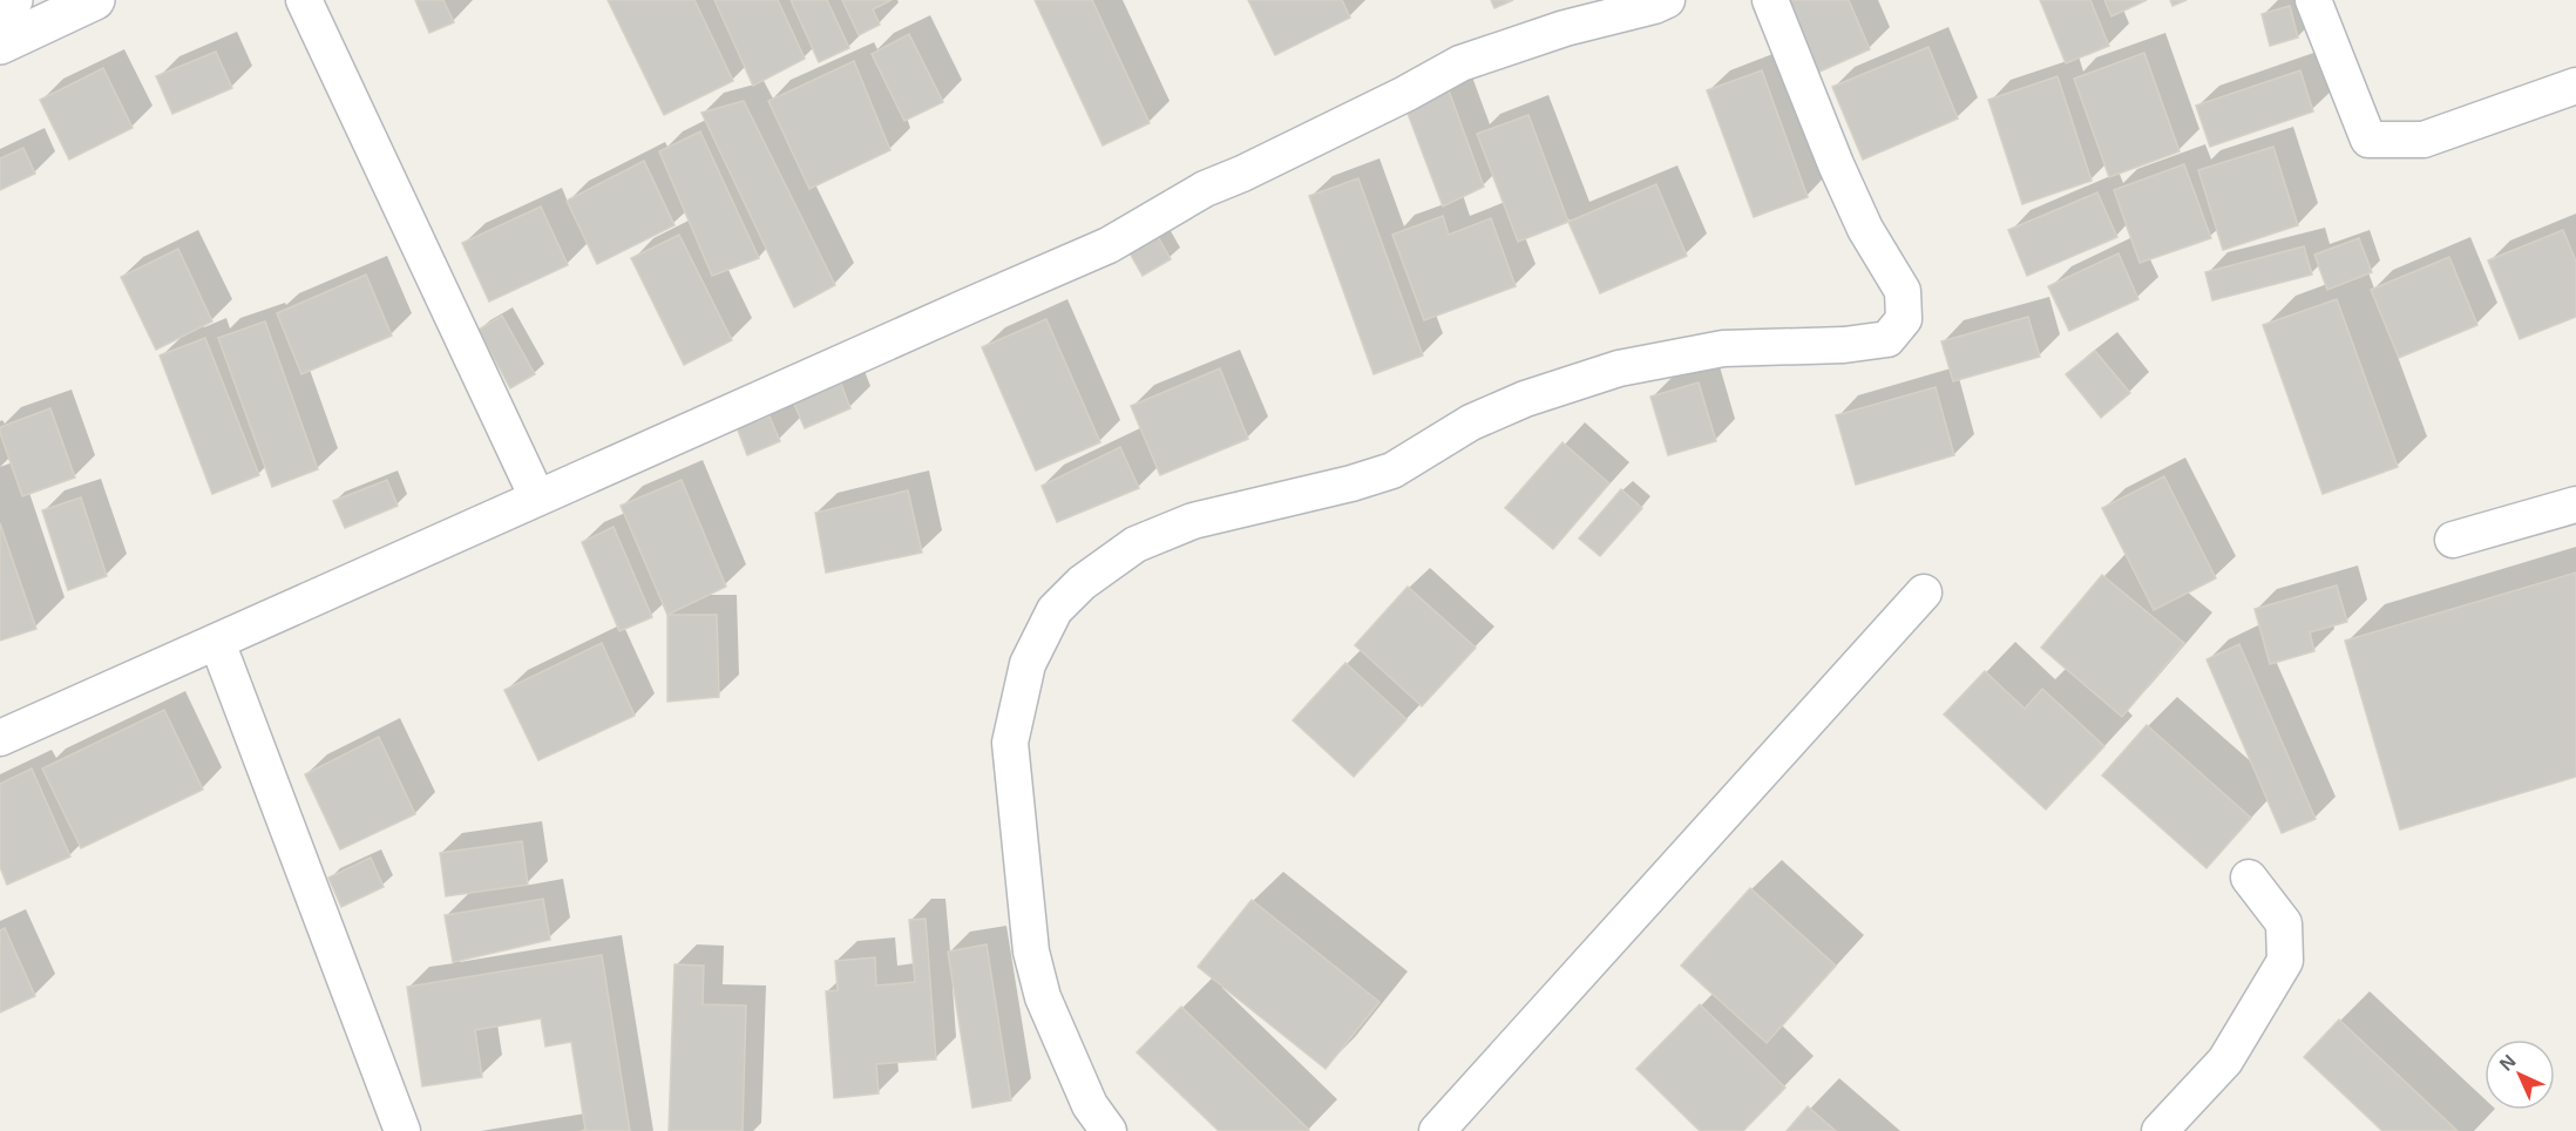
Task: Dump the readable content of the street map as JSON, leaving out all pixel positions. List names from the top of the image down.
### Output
{
  "north": "top left"
}
